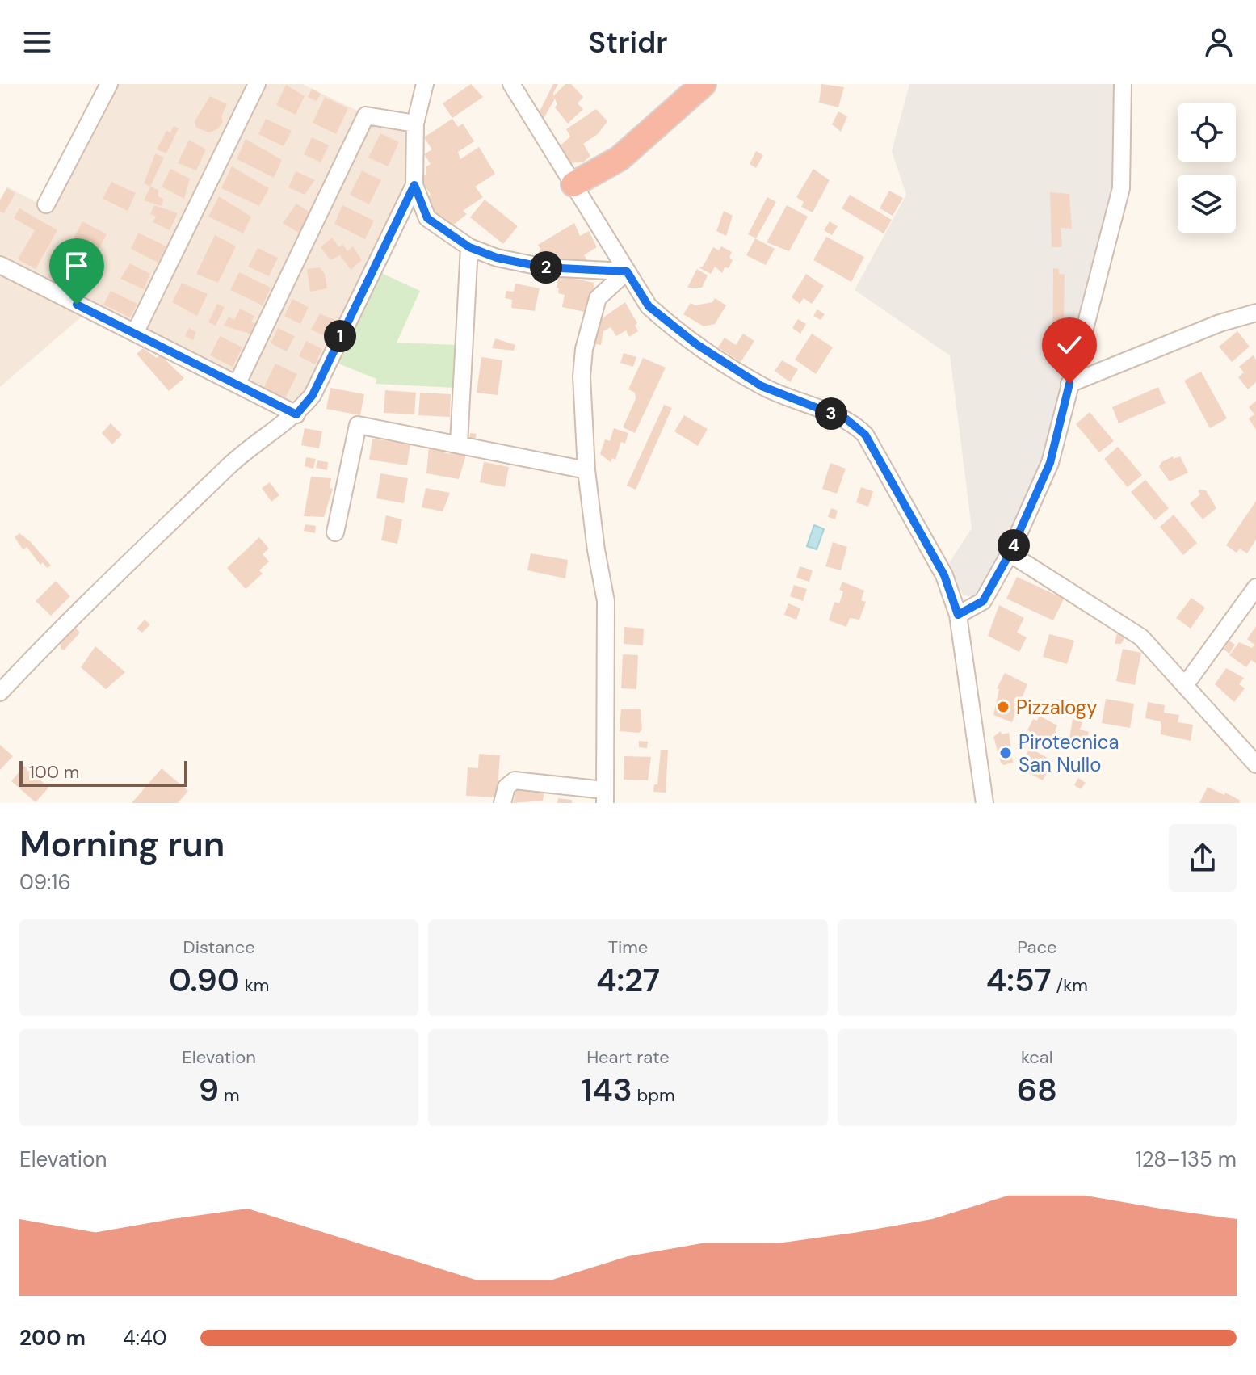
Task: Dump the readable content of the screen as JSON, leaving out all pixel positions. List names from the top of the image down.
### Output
{
  "places": ["Pizzalogy", "Pirotecnica San Nullo"],
  "scale_bar": "100 m",
  "page": {
    "header": "Stridr",
    "pins": [
      "2",
      "1",
      "3",
      "4"
    ],
    "scale": "100 m",
    "heading": ["Morning run", "09:16"],
    "stats": [
      ["Distance", "0.90 km"],
      ["Time", "4:27"],
      ["Pace", "4:57 /km"],
      ["Elevation", "9 m"],
      ["Heart rate", "143 bpm"],
      ["kcal", "68"]
    ],
    "chart": ["Elevation", "128–135 m"],
    "list": [
      {
        "name": "200 m",
        "note": "4:40"
      }
    ]
  }
}
